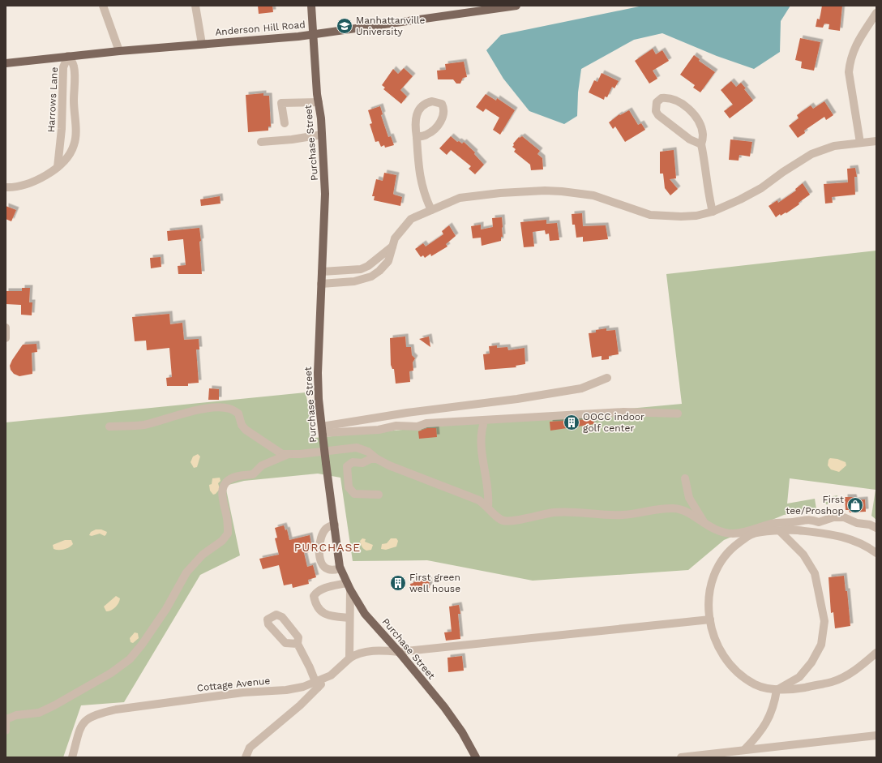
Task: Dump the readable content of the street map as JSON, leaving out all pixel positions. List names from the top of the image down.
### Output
{
  "streets": {
    "main road": ["Anderson Hill Road", "Purchase Street"],
    "street": ["Harrows Lane", "Cottage Avenue"]
  },
  "crossings": [
    ["Anderson Hill Road", "Harrows Lane"],
    ["Anderson Hill Road", "Purchase Street"]
  ],
  "districts": ["PURCHASE"],
  "places": {
    "school or university": ["Manhattanville University"],
    "building": ["OOCC indoor golf center", "First green well house"],
    "shop": ["First tee/Proshop"]
  }
}
